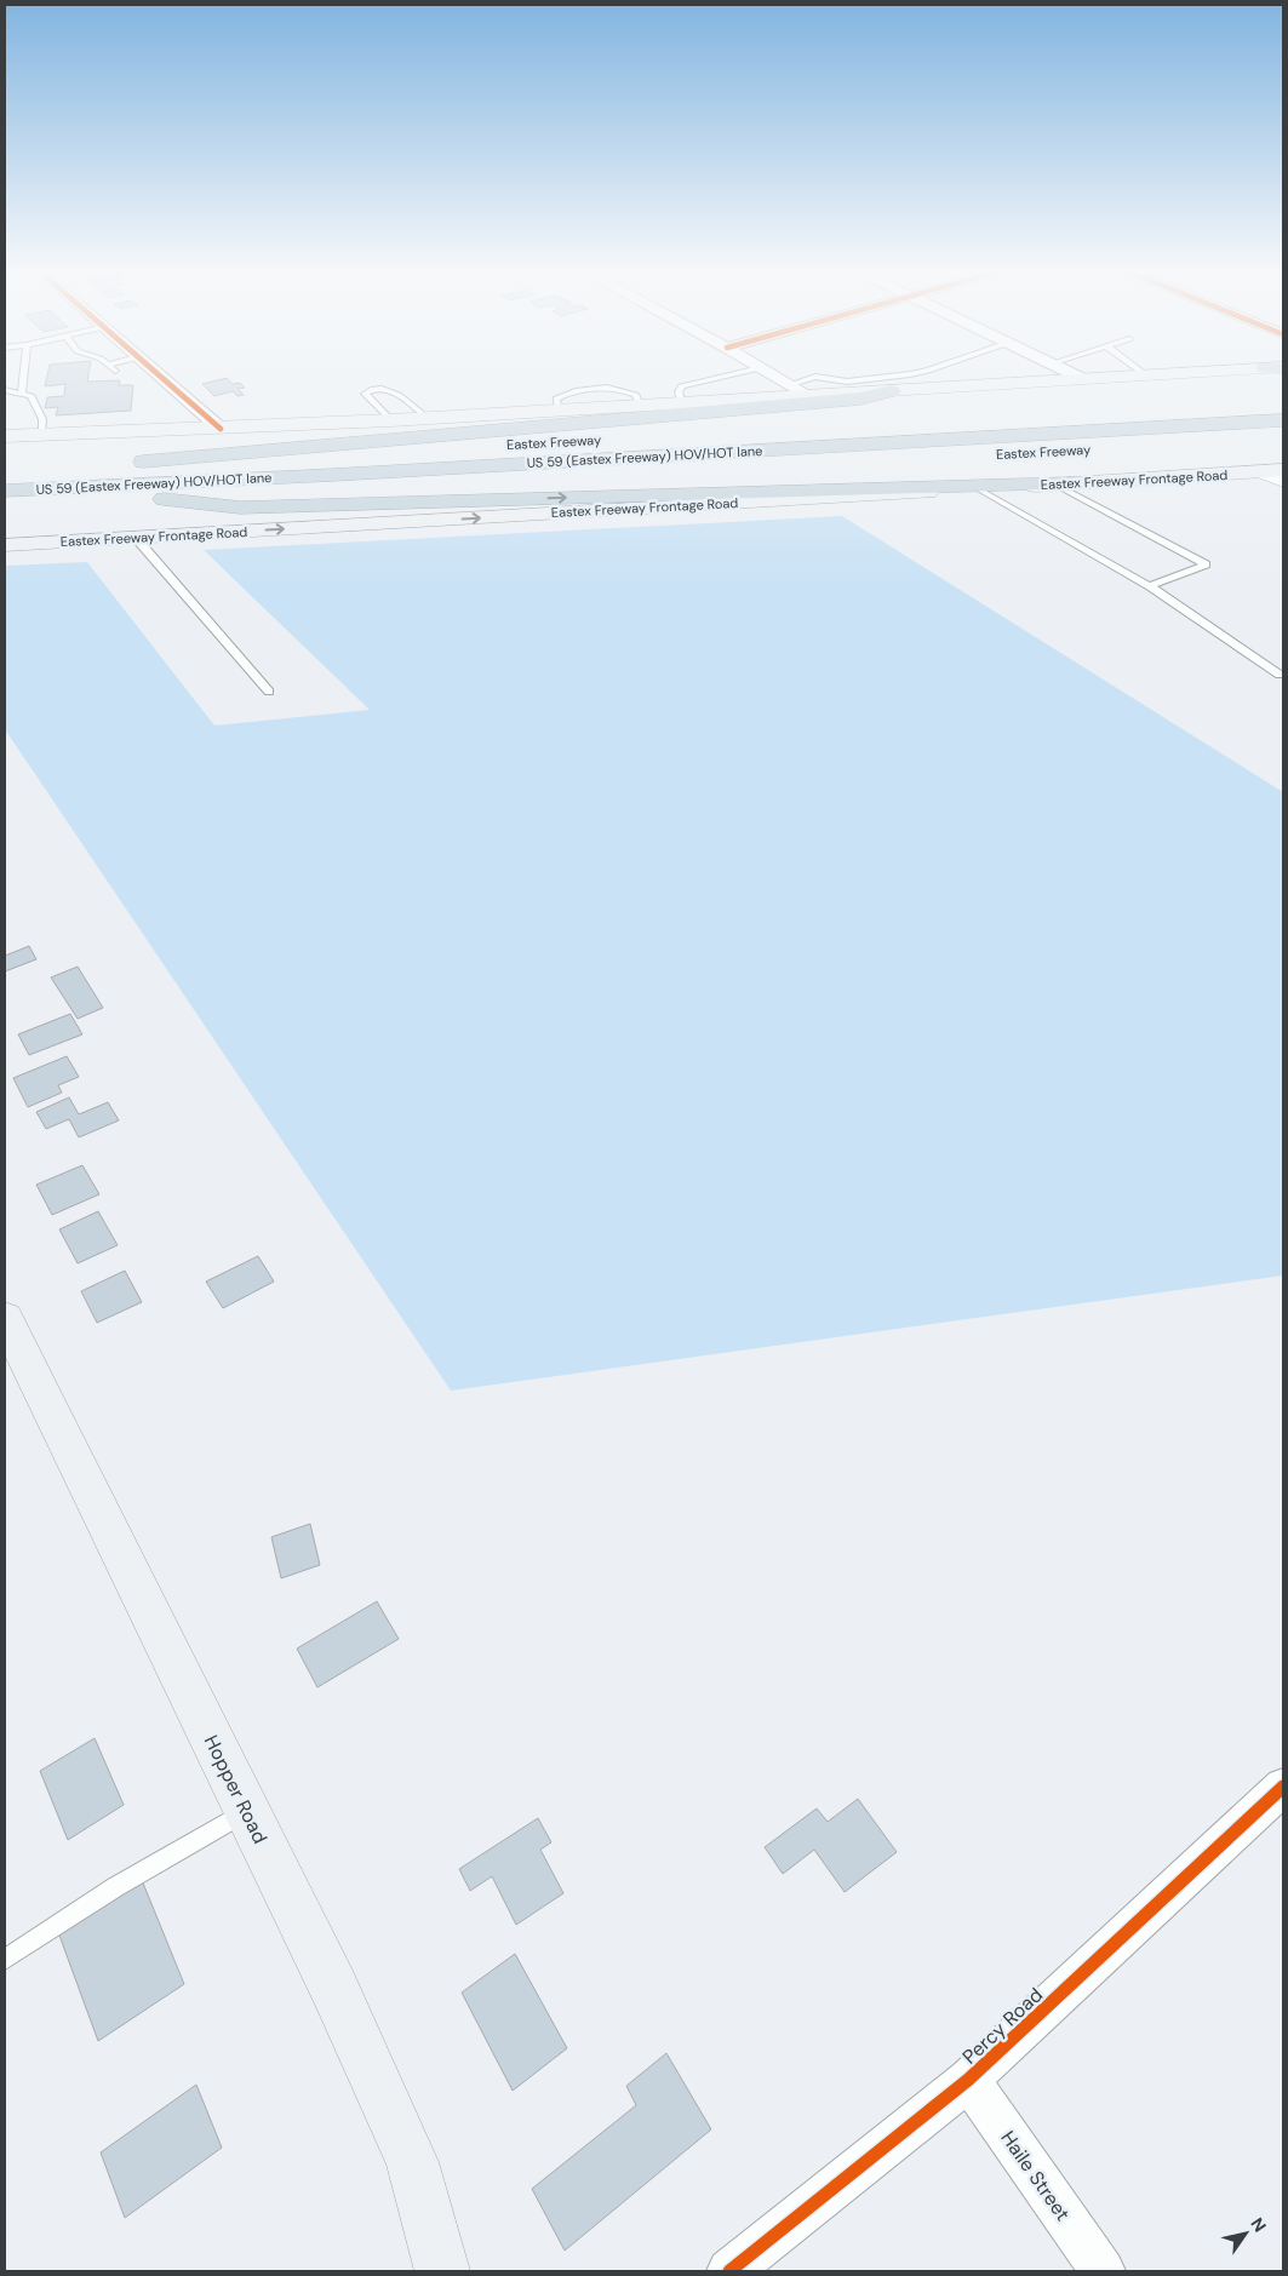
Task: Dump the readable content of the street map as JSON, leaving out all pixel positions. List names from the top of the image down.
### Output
{
  "streets": {
    "highway": ["Eastex Freeway", "US 59 (Eastex Freeway) HOV/HOT lane"],
    "main road": ["Eastex Freeway Frontage Road", "Hopper Road"],
    "street": ["Percy Road", "Haile Street"]
  },
  "crossings": [
    ["Percy Road", "Haile Street"]
  ],
  "north": "top right"
}
